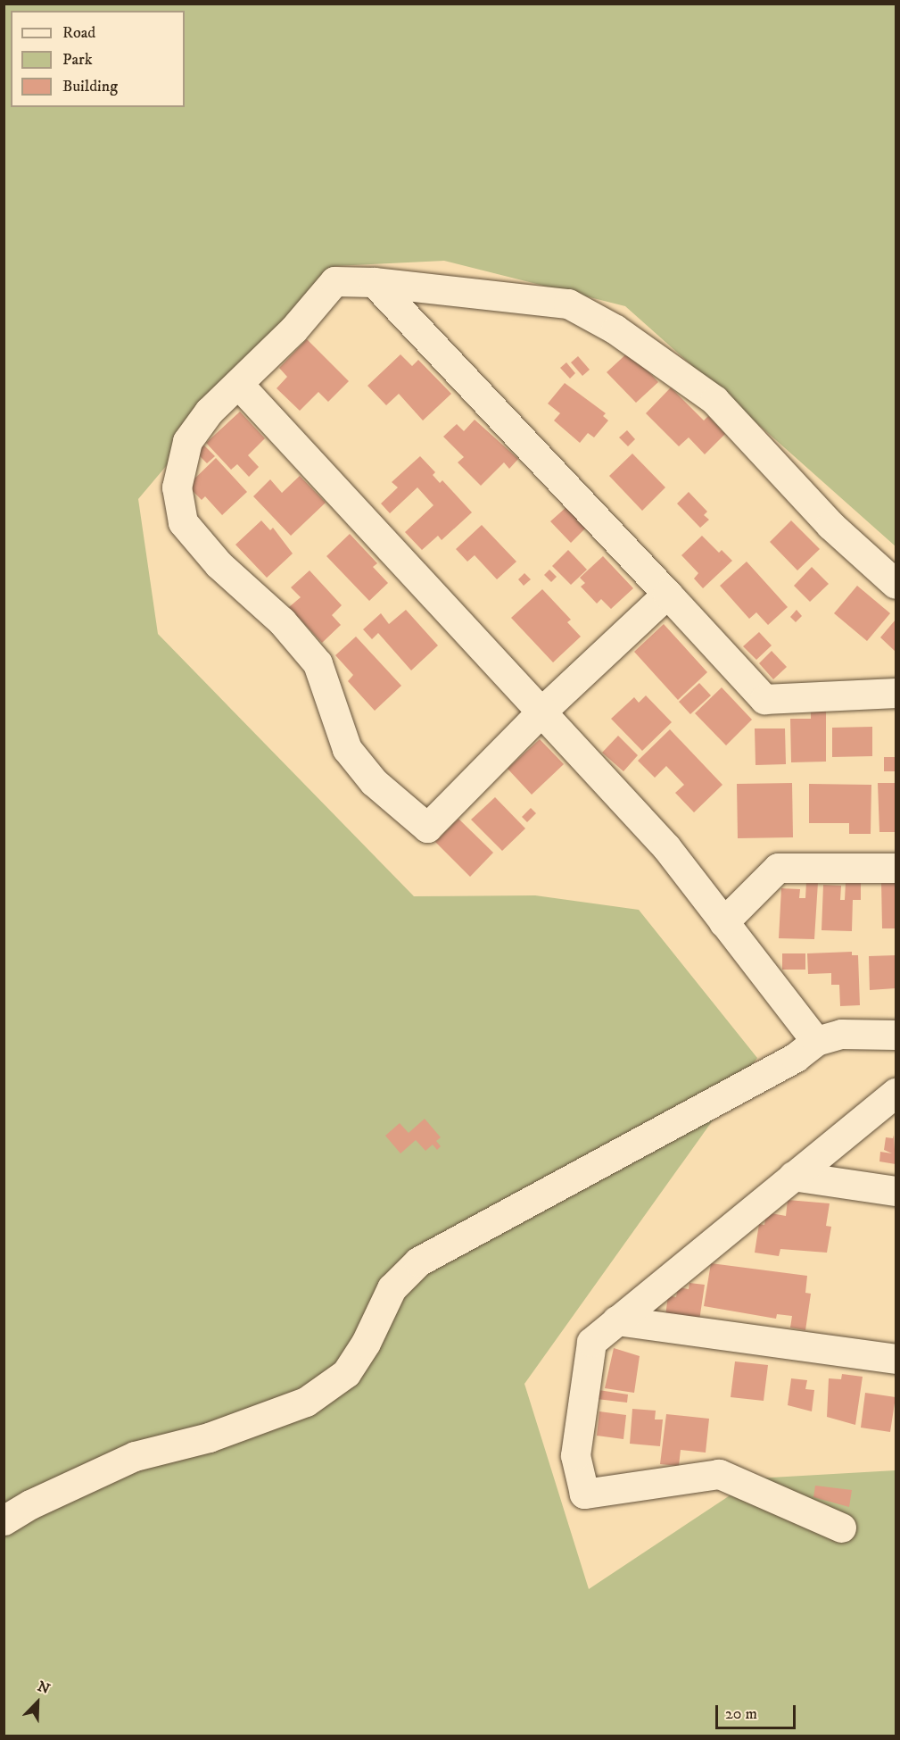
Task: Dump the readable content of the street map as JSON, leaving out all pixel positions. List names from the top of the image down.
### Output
{
  "legend": ["Road", "Park", "Building"],
  "scale_bar": "20 m",
  "north": "top right"
}
